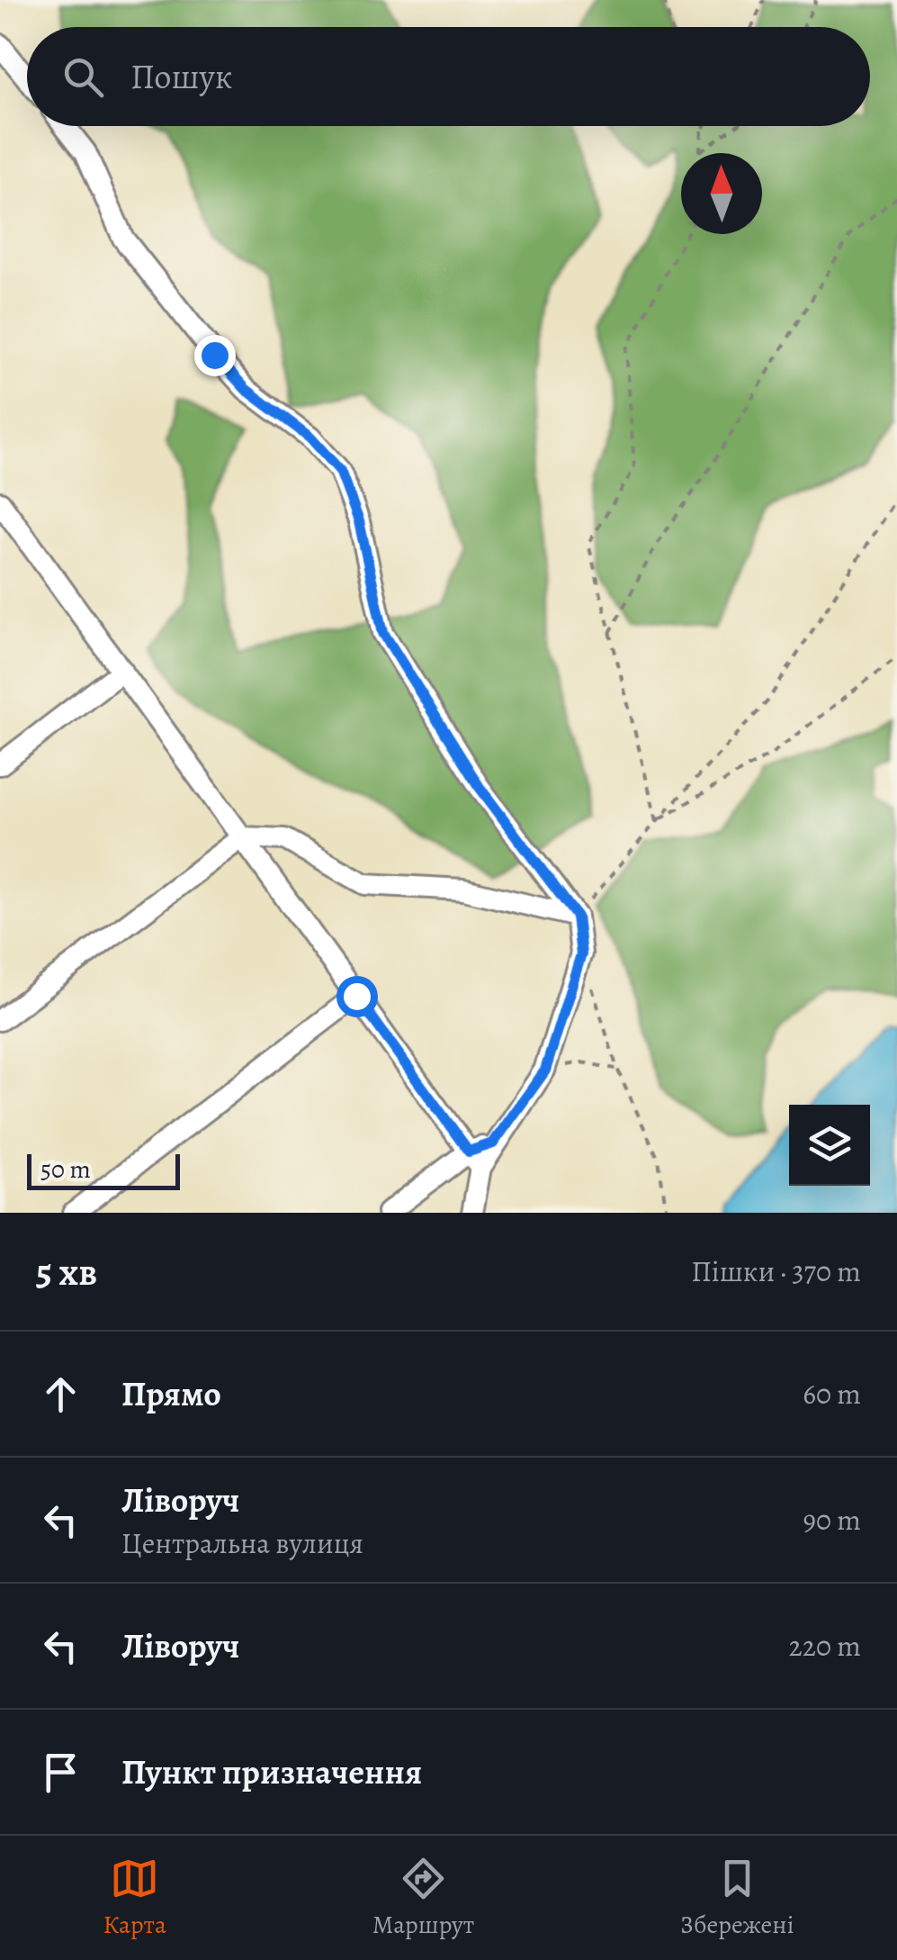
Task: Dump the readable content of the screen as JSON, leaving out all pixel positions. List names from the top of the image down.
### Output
{
  "scale_bar": "50 m",
  "north": "top",
  "page": {
    "search": "Пошук",
    "scale": "50 m",
    "heading": ["5 хв", "Пішки · 370 m"],
    "list": [
      ["Прямо", "60 m"],
      ["Ліворуч", "Центральна вулиця", "90 m"],
      ["Ліворуч", "220 m"],
      "Пункт призначення"
    ],
    "nav": ["Карта", "Маршрут", "Збережені"]
  }
}
